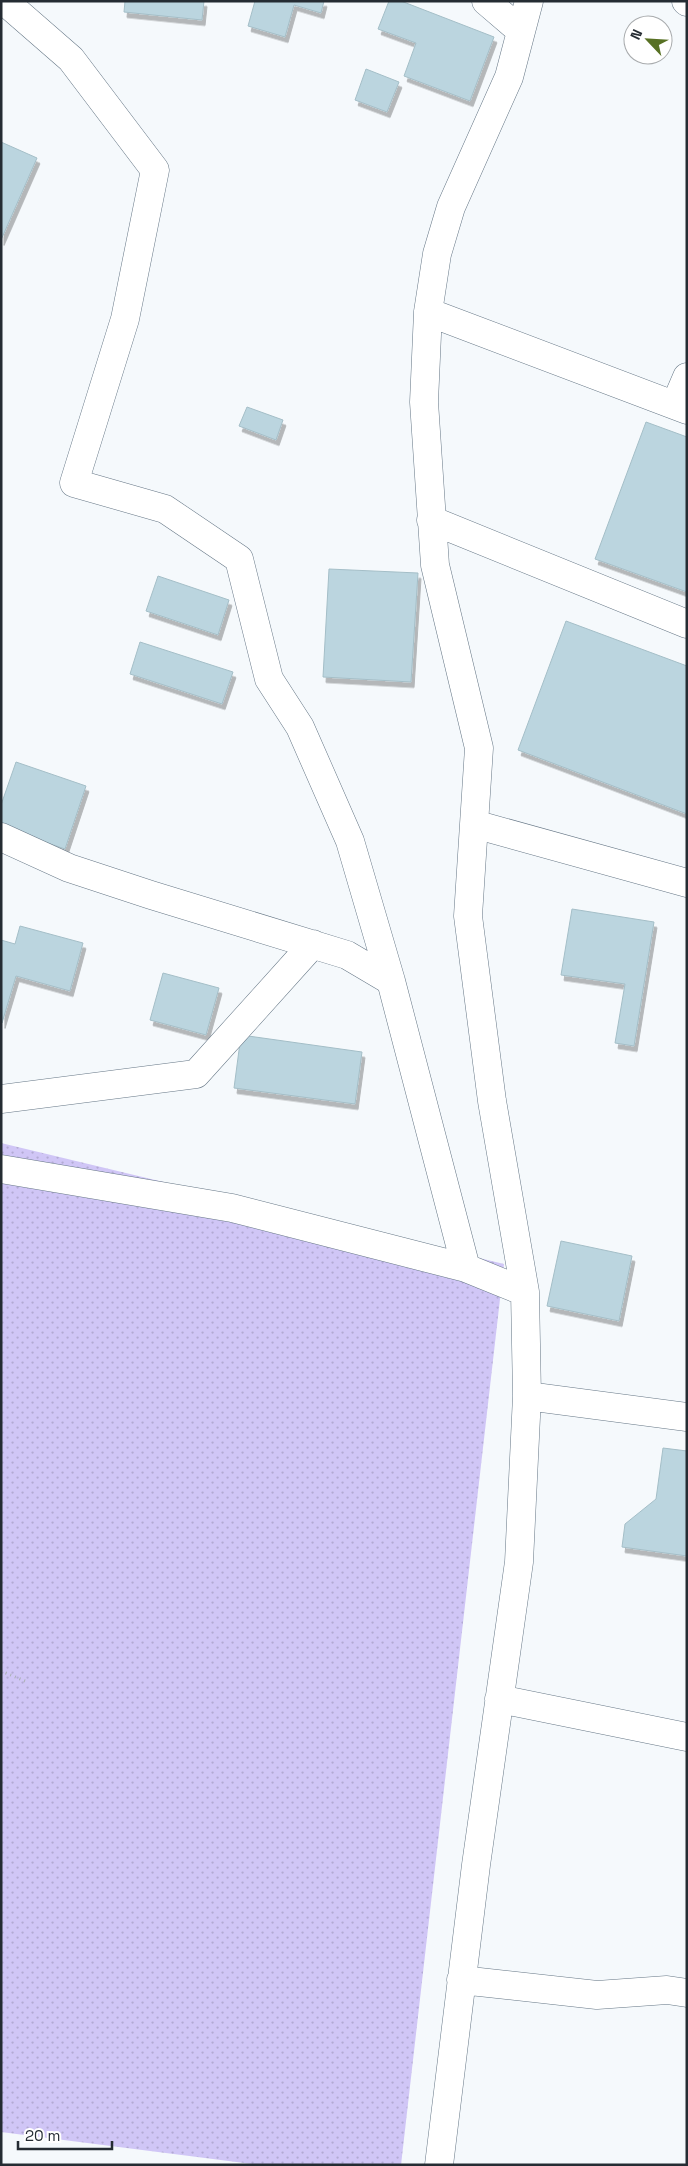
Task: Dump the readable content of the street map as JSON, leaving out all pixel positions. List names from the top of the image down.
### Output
{
  "scale_bar": "20 m",
  "north": "top left"
}
